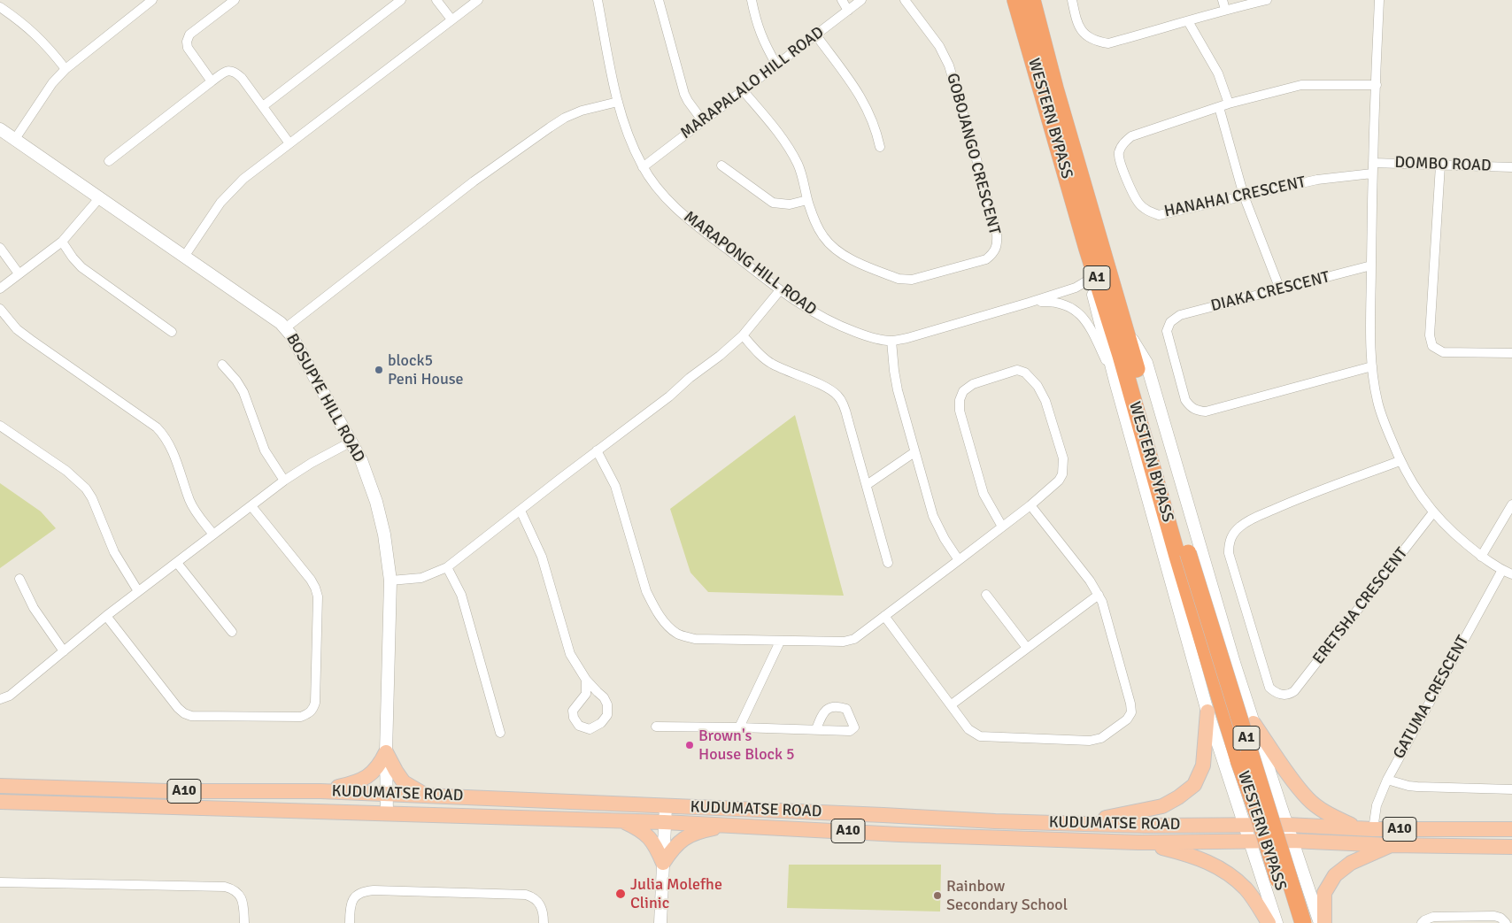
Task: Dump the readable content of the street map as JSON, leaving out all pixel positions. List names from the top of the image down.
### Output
{
  "streets": {
    "highway": ["WESTERN BYPASS", "A1"],
    "main road": ["A10", "KUDUMATSE ROAD"],
    "street": [
      "MARAPALALO HILL ROAD",
      "GOBOJANGO CRESCENT",
      "DOMBO ROAD",
      "HANAHAI CRESCENT",
      "MARAPONG HILL ROAD",
      "DIAKA CRESCENT",
      "BOSUPYE HILL ROAD",
      "ERETSHA CRESCENT",
      "GATUMA CRESCENT"
    ]
  },
  "crossings": [
    ["MARAPALALO HILL ROAD", "MARAPONG HILL ROAD"],
    ["BOSUPYE HILL ROAD", "KUDUMATSE ROAD"],
    ["GATUMA CRESCENT", "KUDUMATSE ROAD"]
  ],
  "places": [
    "block5 Peni House",
    "Brown's House Block 5",
    "Julia Molefhe Clinic",
    "Rainbow Secondary School"
  ]
}
